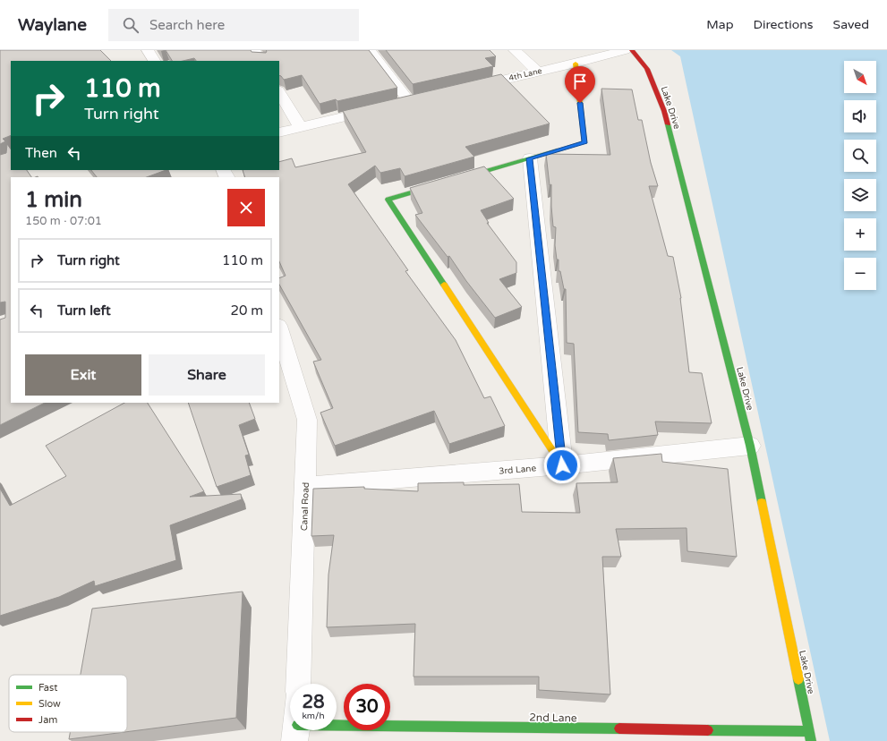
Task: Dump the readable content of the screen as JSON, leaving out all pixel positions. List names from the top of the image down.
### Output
{
  "streets": {
    "street": [
      "4th Lane",
      "Lake Drive",
      "3rd Lane",
      "Canal Road",
      "2nd Lane"
    ]
  },
  "crossings": [
    ["Lake Drive", "3rd Lane"],
    ["Lake Drive", "2nd Lane"],
    ["3rd Lane", "Canal Road"]
  ],
  "legend": ["Fast", "Slow", "Jam"],
  "north": "bottom right",
  "page": {
    "header": "Waylane",
    "search": "Search here",
    "nav": ["Map", "Directions", "Saved"],
    "map_buttons": ["+", "−"],
    "turn": ["110 m", "Turn right"],
    "then": "Then",
    "heading": ["1 min", "150 m · 07:01"],
    "list": [
      {
        "name": "Turn right",
        "value": "110 m"
      },
      {
        "name": "Turn left",
        "value": "20 m"
      }
    ],
    "buttons": ["Exit", "Share"],
    "speed": "28 km/h",
    "limit": "30"
  }
}
